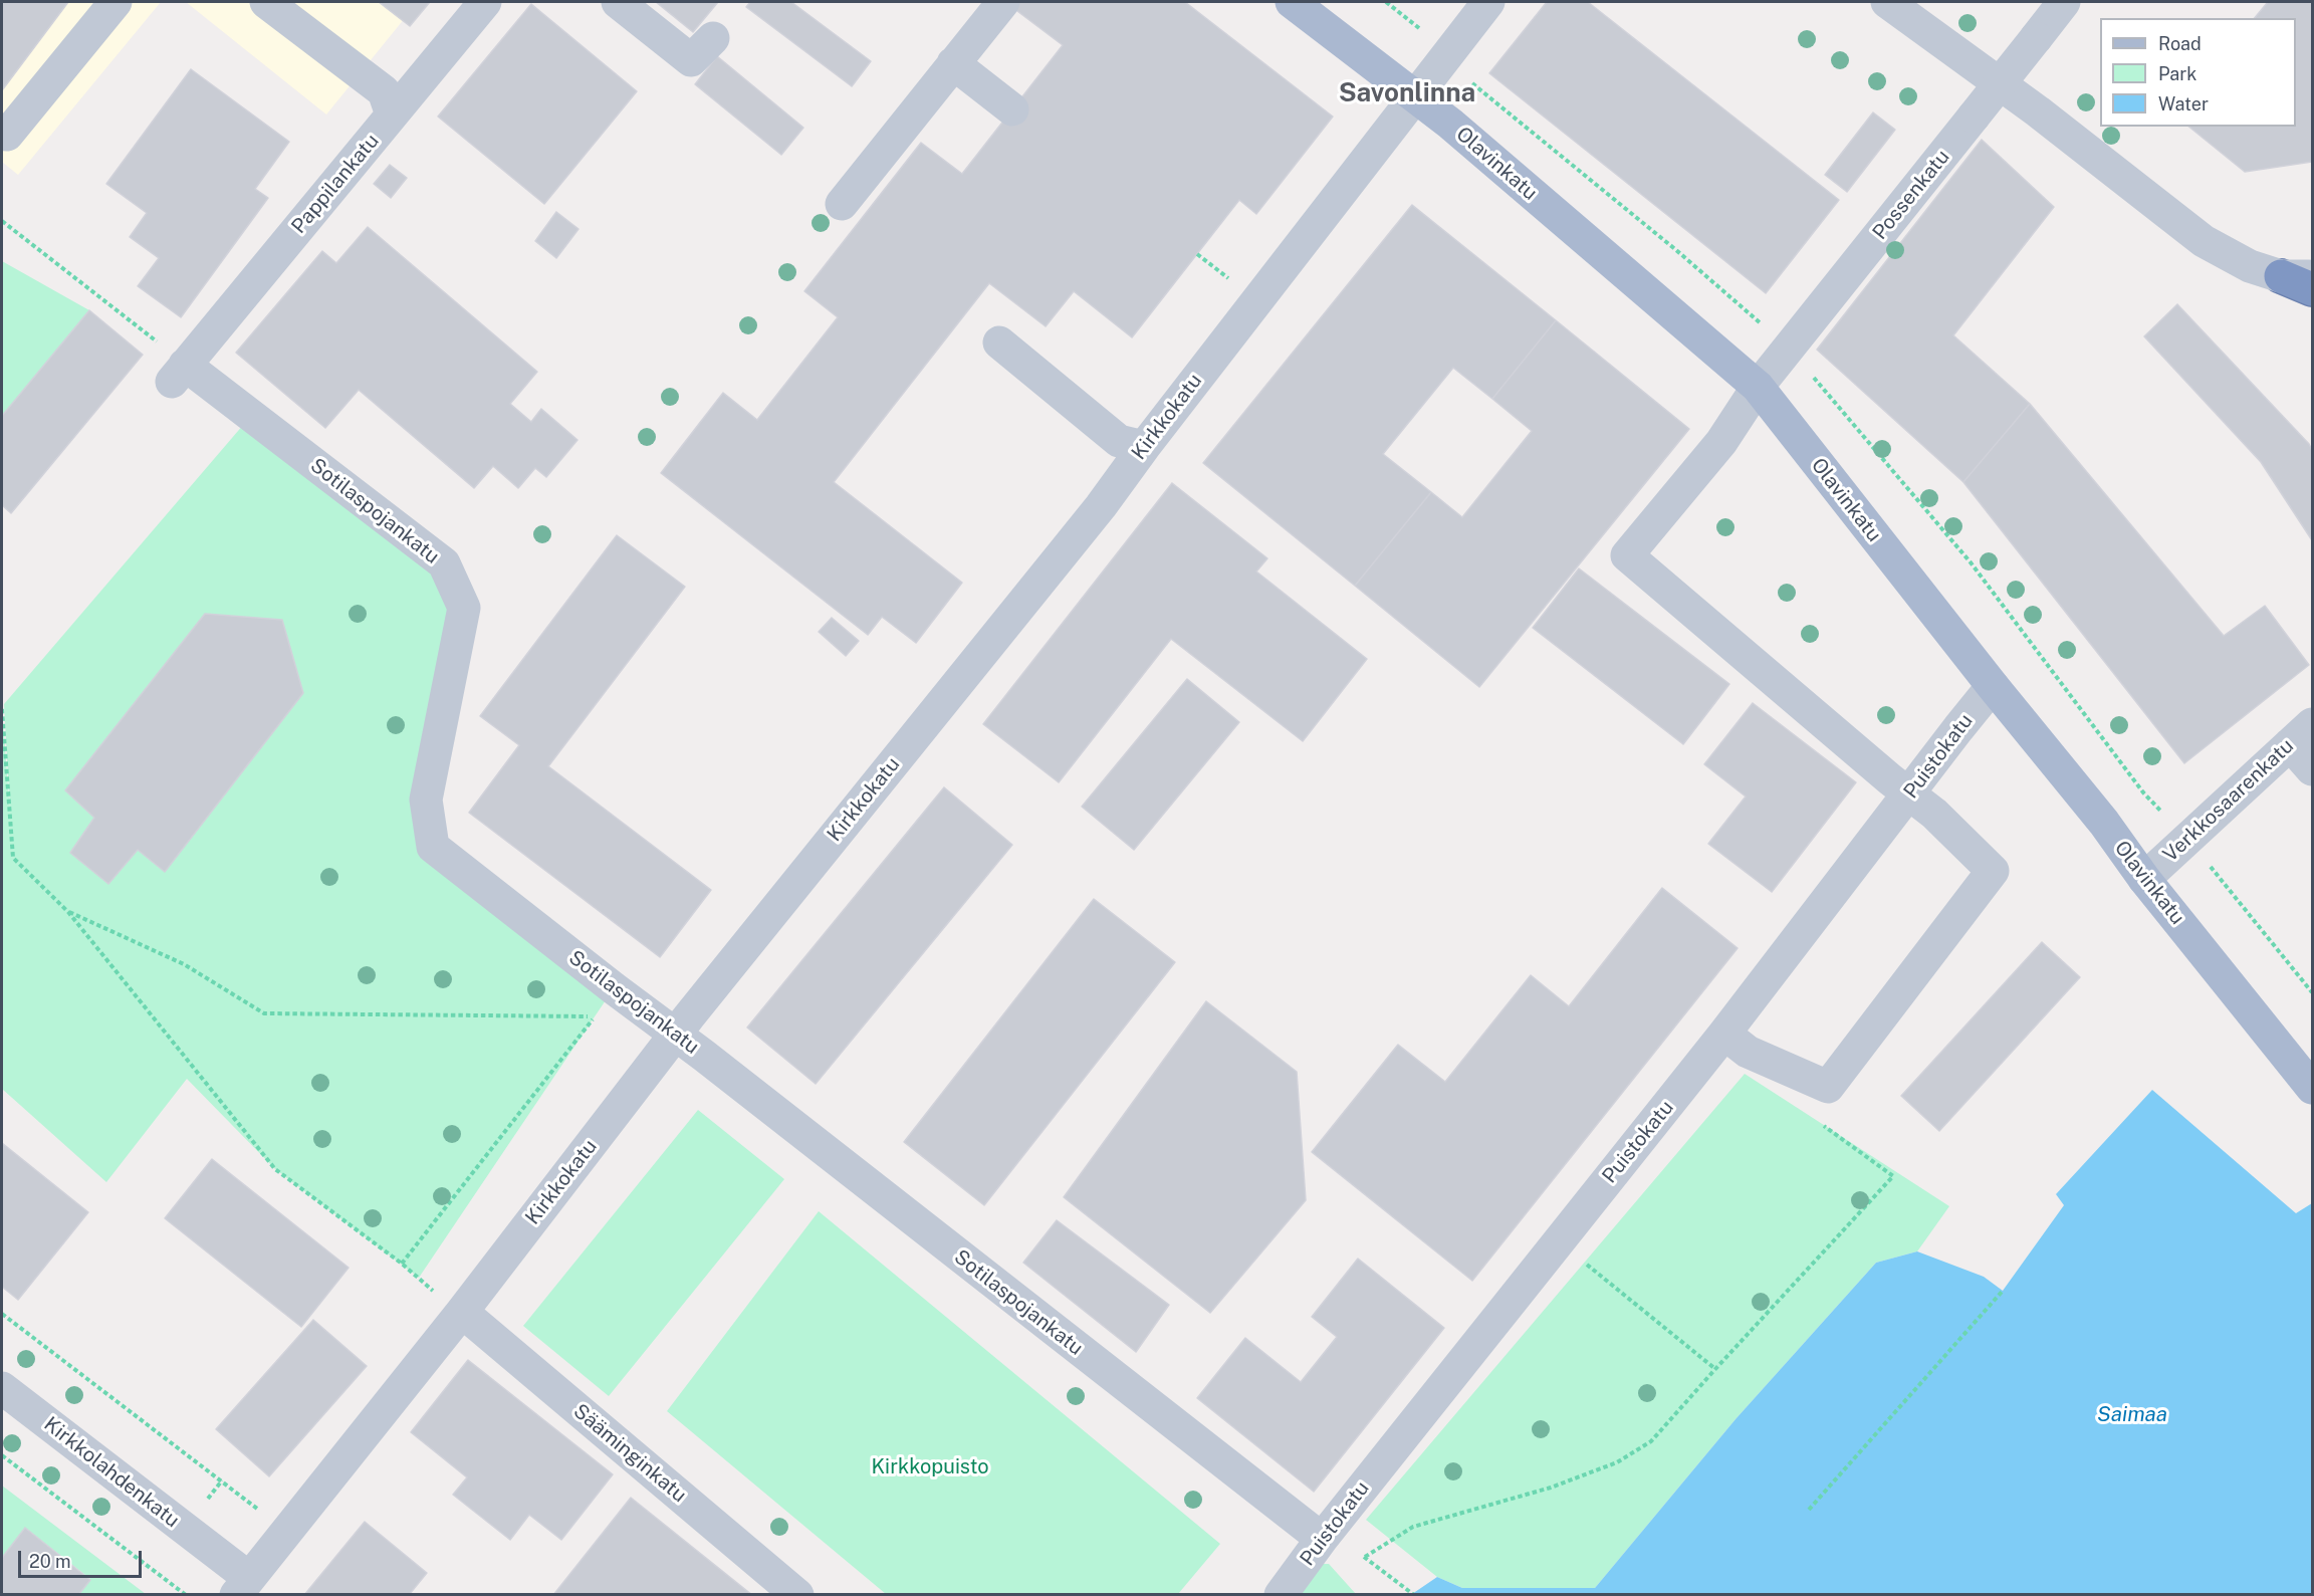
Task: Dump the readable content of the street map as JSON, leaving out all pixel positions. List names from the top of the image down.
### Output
{
  "streets": {
    "main road": ["Olavinkatu"],
    "street": [
      "Pappilankatu",
      "Possenkatu",
      "Kirkkokatu",
      "Sotilaspojankatu",
      "Puistokatu",
      "Verkkosaarenkatu",
      "Sääminginkatu",
      "Kirkkolahdenkatu"
    ]
  },
  "crossings": [
    ["Olavinkatu", "Possenkatu"],
    ["Olavinkatu", "Kirkkokatu"],
    ["Olavinkatu", "Puistokatu"],
    ["Olavinkatu", "Verkkosaarenkatu"],
    ["Pappilankatu", "Sotilaspojankatu"],
    ["Possenkatu", "Puistokatu"],
    ["Kirkkokatu", "Sotilaspojankatu"],
    ["Kirkkokatu", "Sääminginkatu"],
    ["Kirkkokatu", "Kirkkolahdenkatu"],
    ["Sotilaspojankatu", "Puistokatu"]
  ],
  "districts": ["Savonlinna"],
  "water": ["Saimaa"],
  "parks": ["Kirkkopuisto"],
  "legend": ["Road", "Park", "Water"],
  "scale_bar": "20 m"
}
